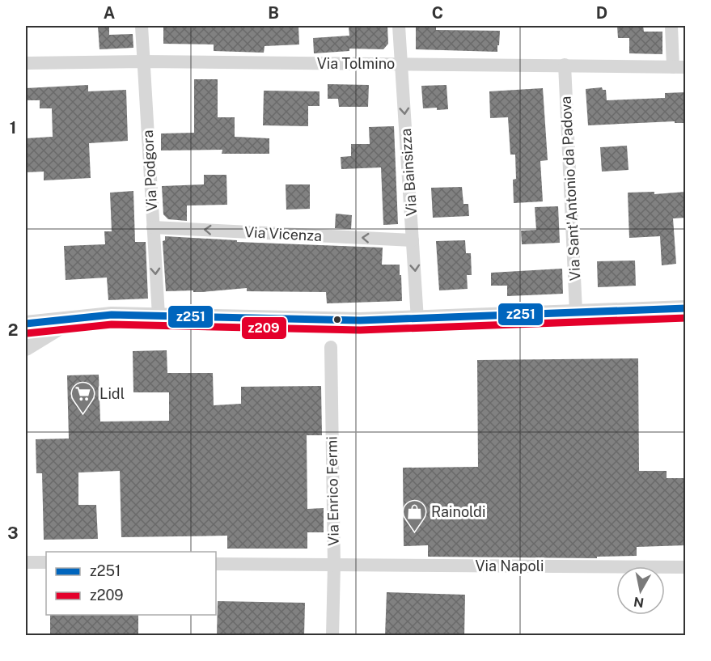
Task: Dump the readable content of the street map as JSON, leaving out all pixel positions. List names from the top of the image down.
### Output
{
  "streets": {
    "street": [
      "Via Tolmino",
      "Via Podgora",
      "Via Bainsizza",
      "Via Sant'Antonio da Padova",
      "Via Vicenza",
      "Via Enrico Fermi",
      "Via Napoli"
    ]
  },
  "crossings": [
    ["Via Tolmino", "Via Podgora"],
    ["Via Tolmino", "Via Bainsizza"],
    ["Via Tolmino", "Via Sant'Antonio da Padova"],
    ["Via Podgora", "Via Vicenza"],
    ["Via Bainsizza", "Via Vicenza"],
    ["Via Enrico Fermi", "Via Napoli"]
  ],
  "one_way": ["Via Bainsizza"],
  "places": {
    "supermarket": ["Lidl"],
    "shop": ["Rainoldi"]
  },
  "lines": ["transit line z251", "transit line z209"],
  "legend": ["z251", "z209"],
  "north": "bottom",
  "grid": {
    "columns": [
      "A",
      "B",
      "C",
      "D"
    ],
    "rows": ["1", "2", "3"]
  }
}
